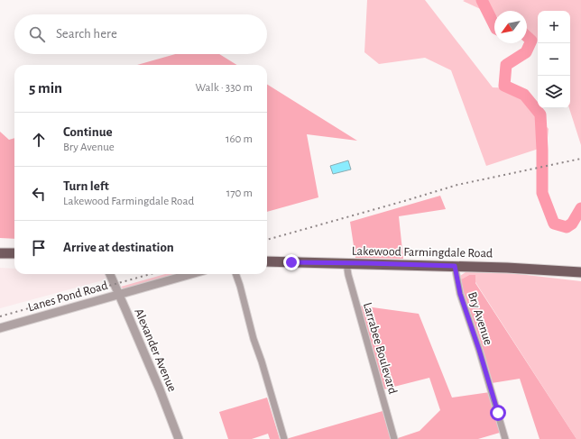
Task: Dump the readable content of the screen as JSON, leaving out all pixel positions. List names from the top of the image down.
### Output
{
  "streets": {
    "main road": ["Lakewood Farmingdale Road"],
    "street": [
      "Lanes Pond Road",
      "Bry Avenue",
      "Larrabee Boulevard",
      "Alexander Avenue"
    ]
  },
  "crossings": [
    ["Lakewood Farmingdale Road", "Bry Avenue"],
    ["Lakewood Farmingdale Road", "Larrabee Boulevard"],
    ["Lanes Pond Road", "Alexander Avenue"]
  ],
  "north": "bottom left",
  "page": {
    "map_buttons": ["+", "−"],
    "search": "Search here",
    "heading": ["5 min", "Walk · 330 m"],
    "list": [
      ["Continue", "Bry Avenue", "160 m"],
      ["Turn left", "Lakewood Farmingdale Road", "170 m"],
      "Arrive at destination"
    ]
  }
}
